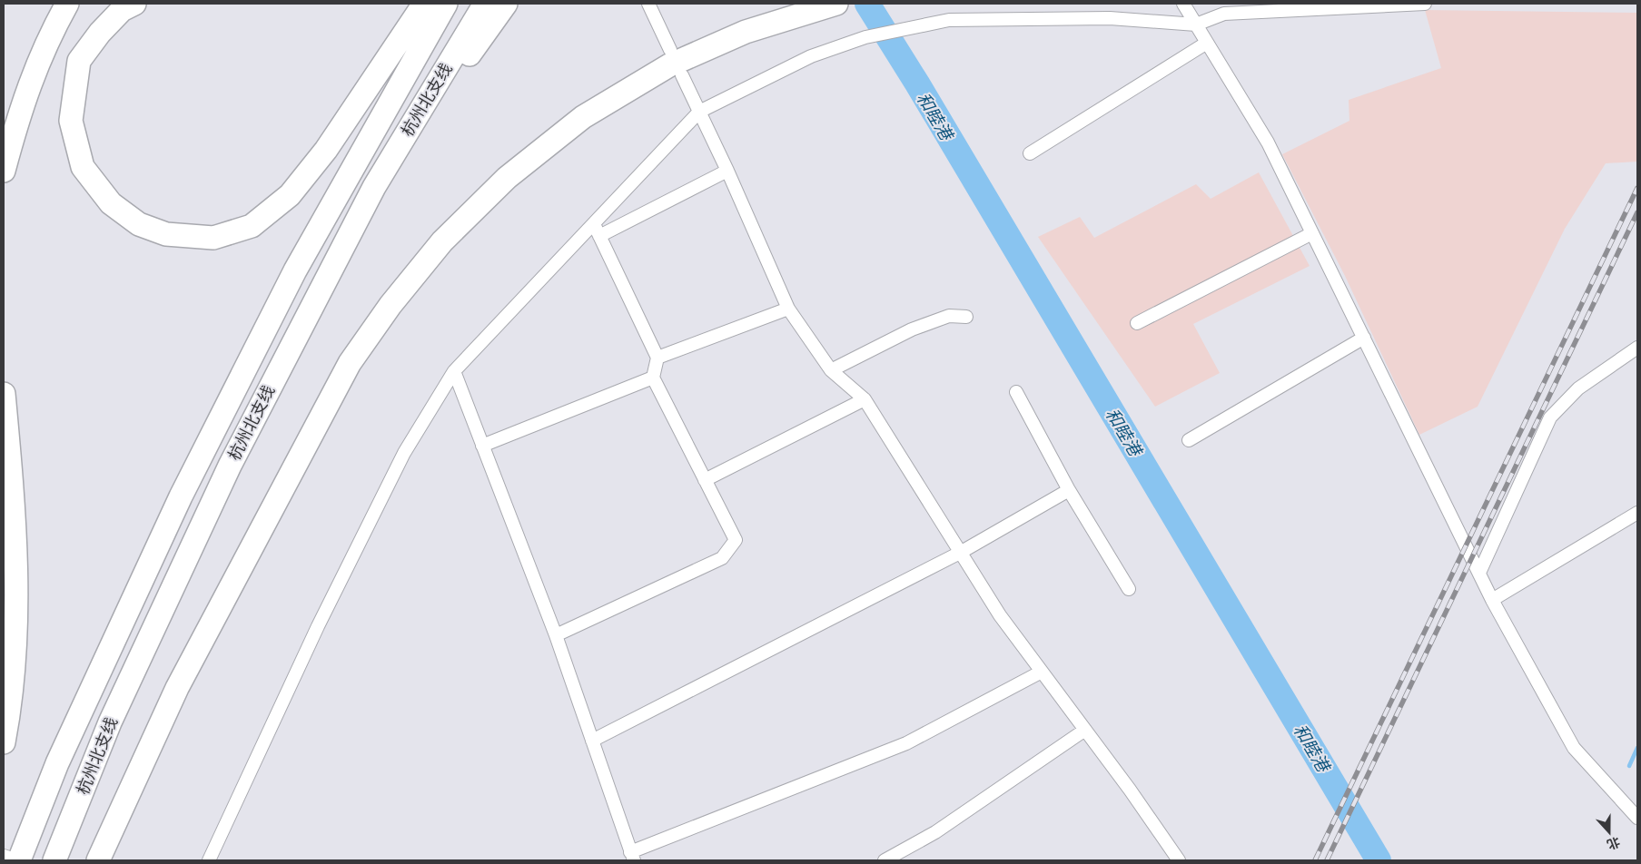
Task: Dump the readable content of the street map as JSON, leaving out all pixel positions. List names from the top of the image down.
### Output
{
  "streets": {
    "highway": ["杭州北支线"]
  },
  "water": ["和睦港"],
  "north": "bottom"
}
